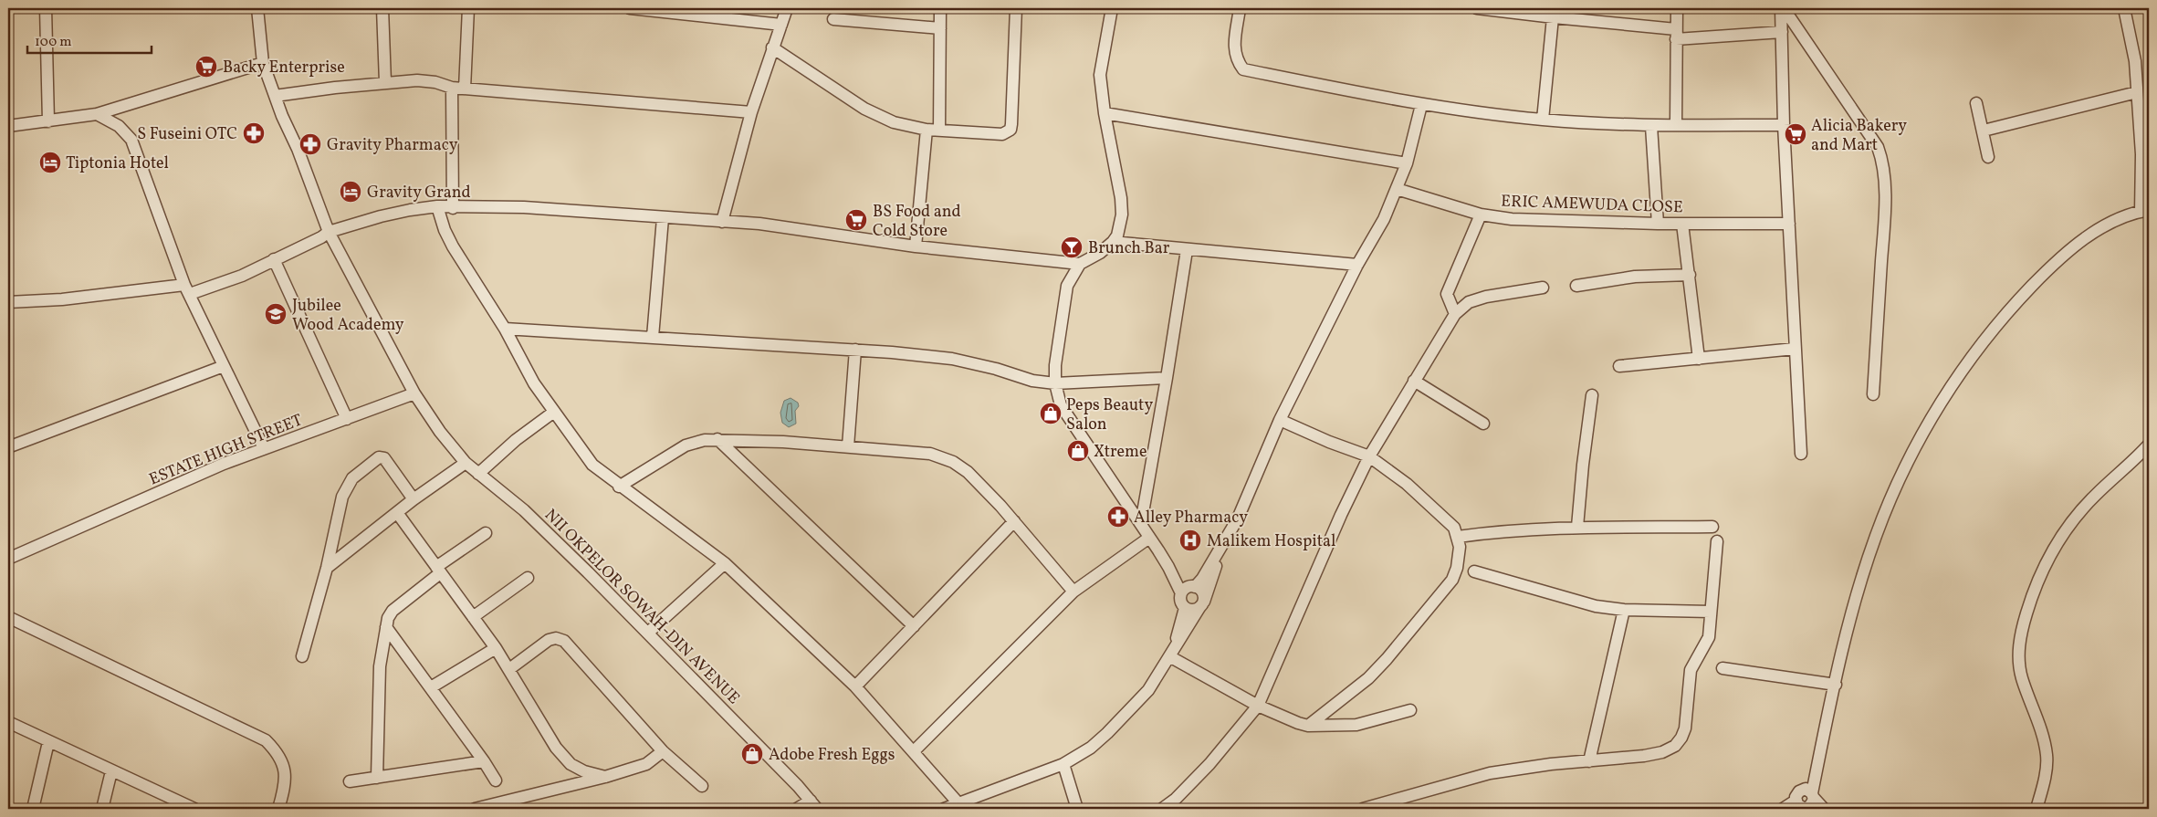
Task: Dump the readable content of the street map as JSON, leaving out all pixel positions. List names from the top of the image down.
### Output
{
  "streets": {
    "street": ["ERIC AMEWUDA CLOSE", "ESTATE HIGH STREET", "NII OKPELOR SOWAH-DIN AVENUE"]
  },
  "crossings": [
    ["ESTATE HIGH STREET", "NII OKPELOR SOWAH-DIN AVENUE"]
  ],
  "places": {
    "supermarket": ["Backy Enterprise", "Alicia Bakery and Mart", "BS Food and Cold Store"],
    "pharmacy": ["S Fuseini OTC", "Gravity Pharmacy", "Alley Pharmacy"],
    "hotel": ["Tiptonia Hotel", "Gravity Grand"],
    "bar": ["Brunch Bar"],
    "school or university": ["Jubilee Wood Academy"],
    "shop": ["Peps Beauty Salon", "Xtreme", "Adobe Fresh Eggs"],
    "hospital": ["Malikem Hospital"]
  },
  "scale_bar": "100 m"
}
